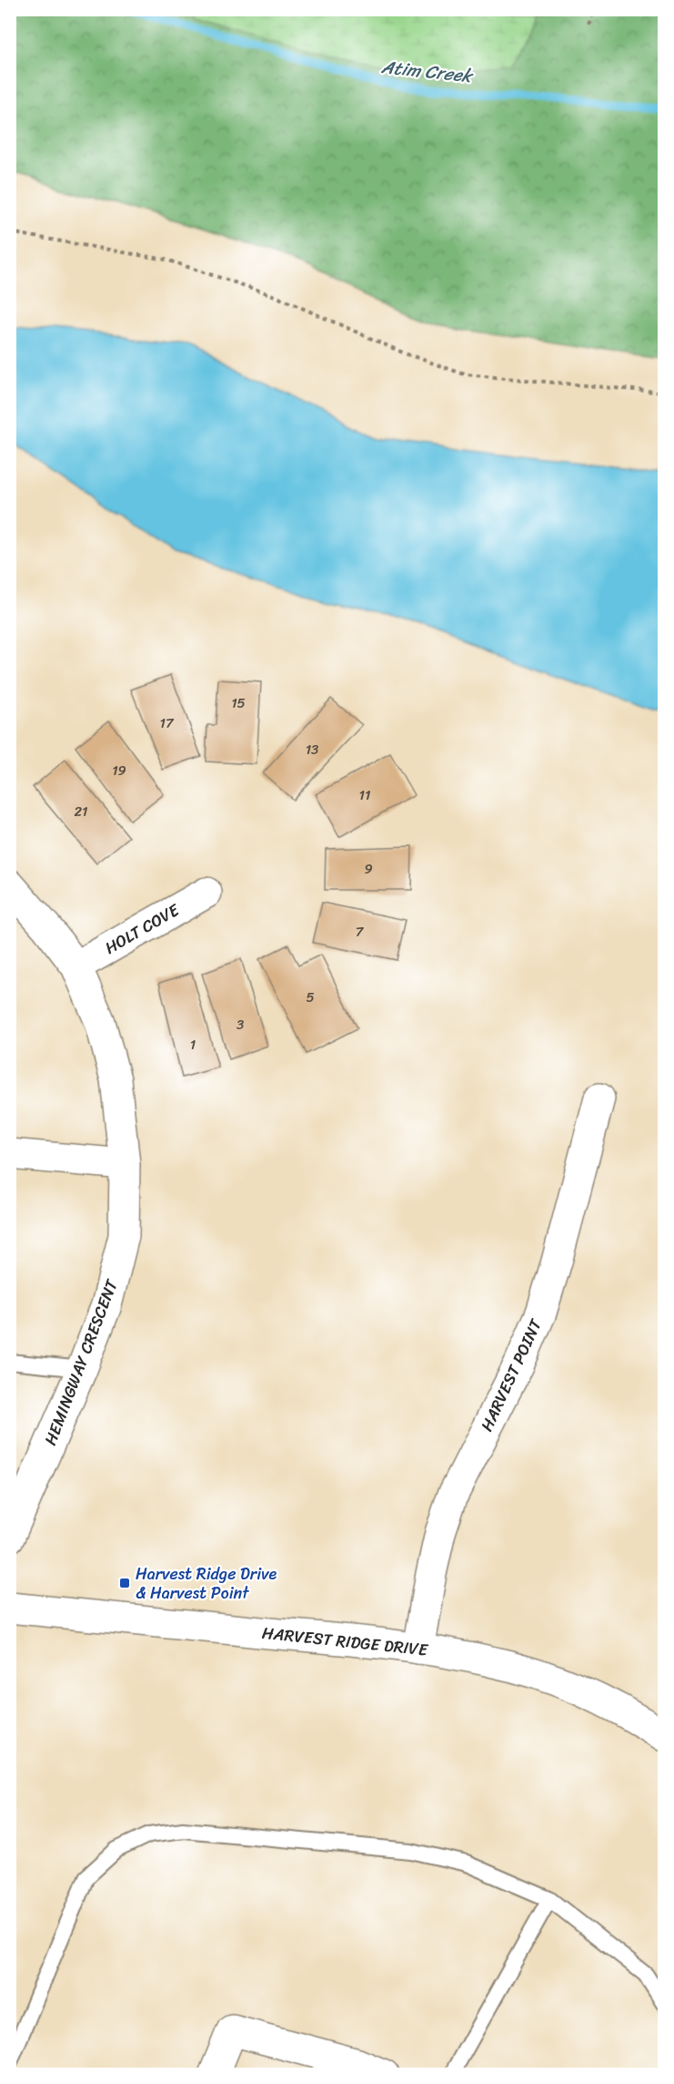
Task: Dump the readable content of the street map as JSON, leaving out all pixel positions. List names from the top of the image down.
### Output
{
  "streets": {
    "street": [
      "HOLT COVE",
      "HEMINGWAY CRESCENT",
      "HARVEST POINT",
      "HARVEST RIDGE DRIVE"
    ]
  },
  "crossings": [
    ["HOLT COVE", "HEMINGWAY CRESCENT"],
    ["HARVEST POINT", "HARVEST RIDGE DRIVE"]
  ],
  "water": ["Atim Creek"],
  "places": {
    "transit": ["Harvest Ridge Drive & Harvest Point"]
  },
  "house_numbers": [
    "15",
    "17",
    "13",
    "19",
    "11",
    "21",
    "9",
    "7",
    "5",
    "3",
    "1"
  ]
}
